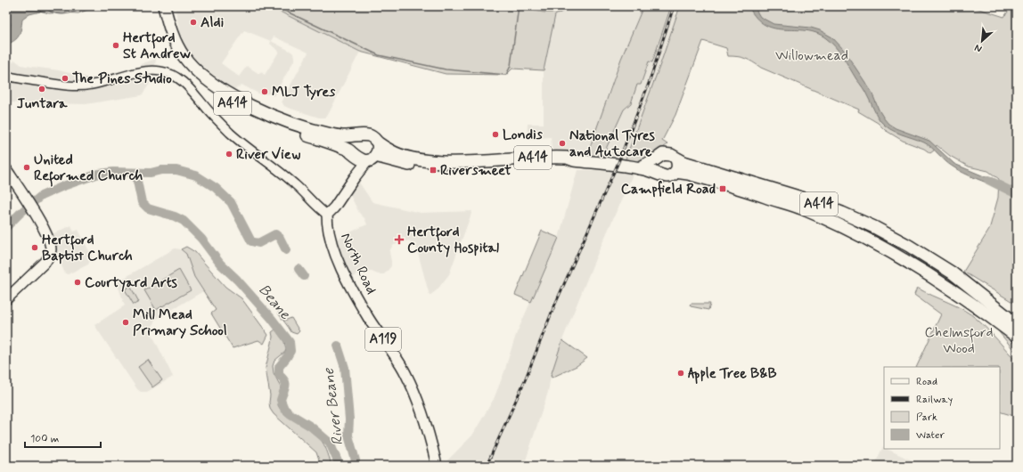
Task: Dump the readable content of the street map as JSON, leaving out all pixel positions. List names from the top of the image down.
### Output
{
  "streets": {
    "highway": ["A414"],
    "main road": ["North Road", "A119"]
  },
  "water": ["Beane", "River Beane"],
  "parks": ["Willowmead", "Chelmsford Wood"],
  "places": {
    "other": [
      "Aldi",
      "Hertford St Andrew",
      "The Pines Studio",
      "Juntara",
      "MLJ Tyres",
      "Londis",
      "National Tyres and Autocare",
      "River View",
      "United Reformed Church",
      "Hertford Baptist Church",
      "Courtyard Arts",
      "Mill Mead Primary School",
      "Apple Tree B&B"
    ],
    "transit": ["Riversmeet", "Campfield Road"],
    "health": ["Hertford County Hospital"]
  },
  "legend": [
    "Road",
    "Railway",
    "Park",
    "Water"
  ],
  "scale_bar": "100 m",
  "north": "bottom left"
}
